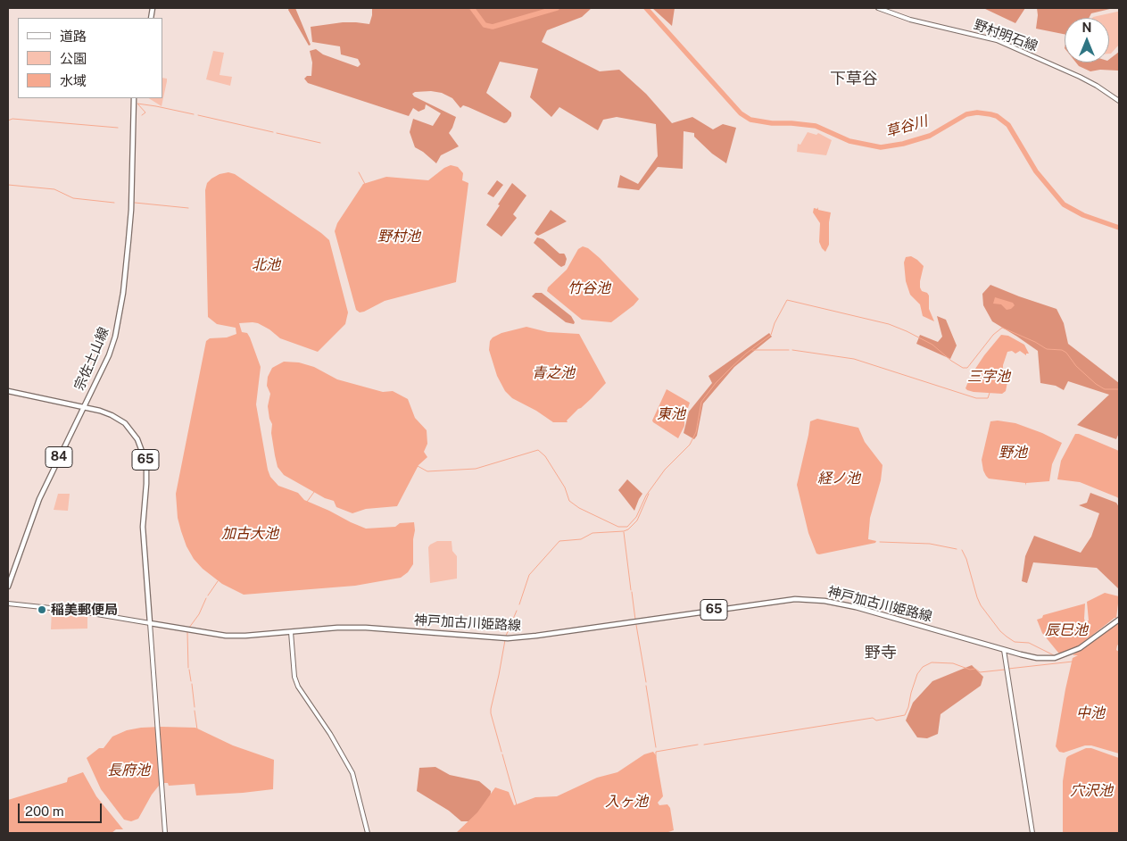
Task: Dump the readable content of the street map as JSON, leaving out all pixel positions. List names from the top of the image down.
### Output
{
  "streets": {
    "main road": [
      "野村明石線",
      "宗佐土山線",
      "84",
      "65",
      "神戸加古川姫路線"
    ]
  },
  "crossings": [
    ["宗佐土山線", "65"],
    ["65", "神戸加古川姫路線"]
  ],
  "districts": ["下草谷", "野寺"],
  "water": [
    "草谷川",
    "野村池",
    "北池",
    "竹谷池",
    "青之池",
    "三字池",
    "東池",
    "野池",
    "経ノ池",
    "加古大池",
    "辰巳池",
    "中池",
    "長府池",
    "穴沢池",
    "入ヶ池"
  ],
  "places": ["稲美郵便局"],
  "legend": ["道路", "公園", "水域"],
  "scale_bar": "200 m",
  "north": "top"
}
